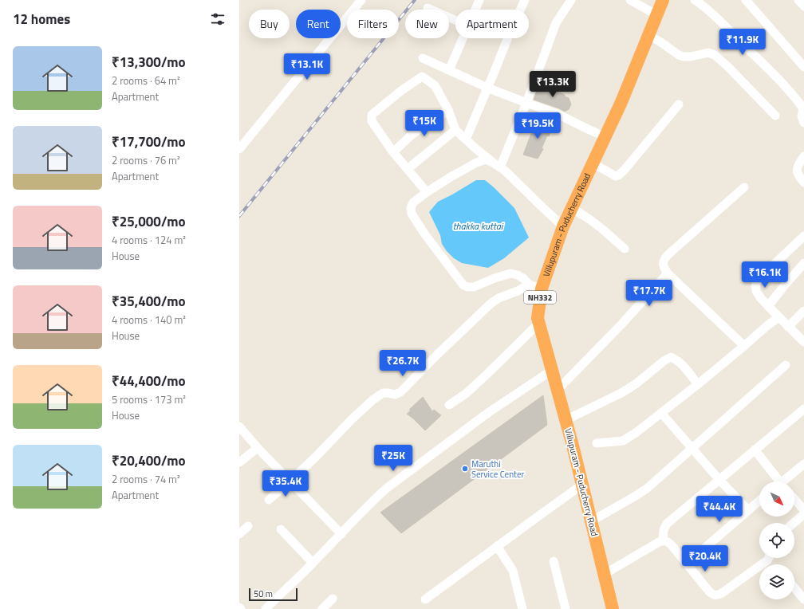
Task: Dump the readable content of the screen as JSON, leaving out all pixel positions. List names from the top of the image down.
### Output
{
  "streets": {
    "highway": ["Villupuram - Puducherry Road", "NH332"]
  },
  "water": ["thakka kuttai"],
  "places": ["Maruthi Service Center"],
  "scale_bar": "50 m",
  "north": "bottom right",
  "page": {
    "heading": "12 homes",
    "chip": [
      "Buy",
      "Rent",
      "Filters",
      "New",
      "Apartment"
    ],
    "price": [
      "₹11.9K",
      "₹13.1K",
      "₹13.3K",
      "₹15K",
      "₹19.5K",
      "₹16.1K",
      "₹17.7K",
      "₹26.7K",
      "₹25K",
      "₹35.4K",
      "₹44.4K",
      "₹20.4K"
    ],
    "list": [
      {
        "name": "₹13,300/mo",
        "note": "2 rooms · 64 m² · Apartment"
      },
      {
        "name": "₹17,700/mo",
        "note": "2 rooms · 76 m² · Apartment"
      },
      {
        "name": "₹25,000/mo",
        "note": "4 rooms · 124 m² · House"
      },
      {
        "name": "₹35,400/mo",
        "note": "4 rooms · 140 m² · House"
      },
      {
        "name": "₹44,400/mo",
        "note": "5 rooms · 173 m² · House"
      },
      {
        "name": "₹20,400/mo",
        "note": "2 rooms · 74 m² · Apartment"
      }
    ],
    "scale": "50 m"
  }
}
